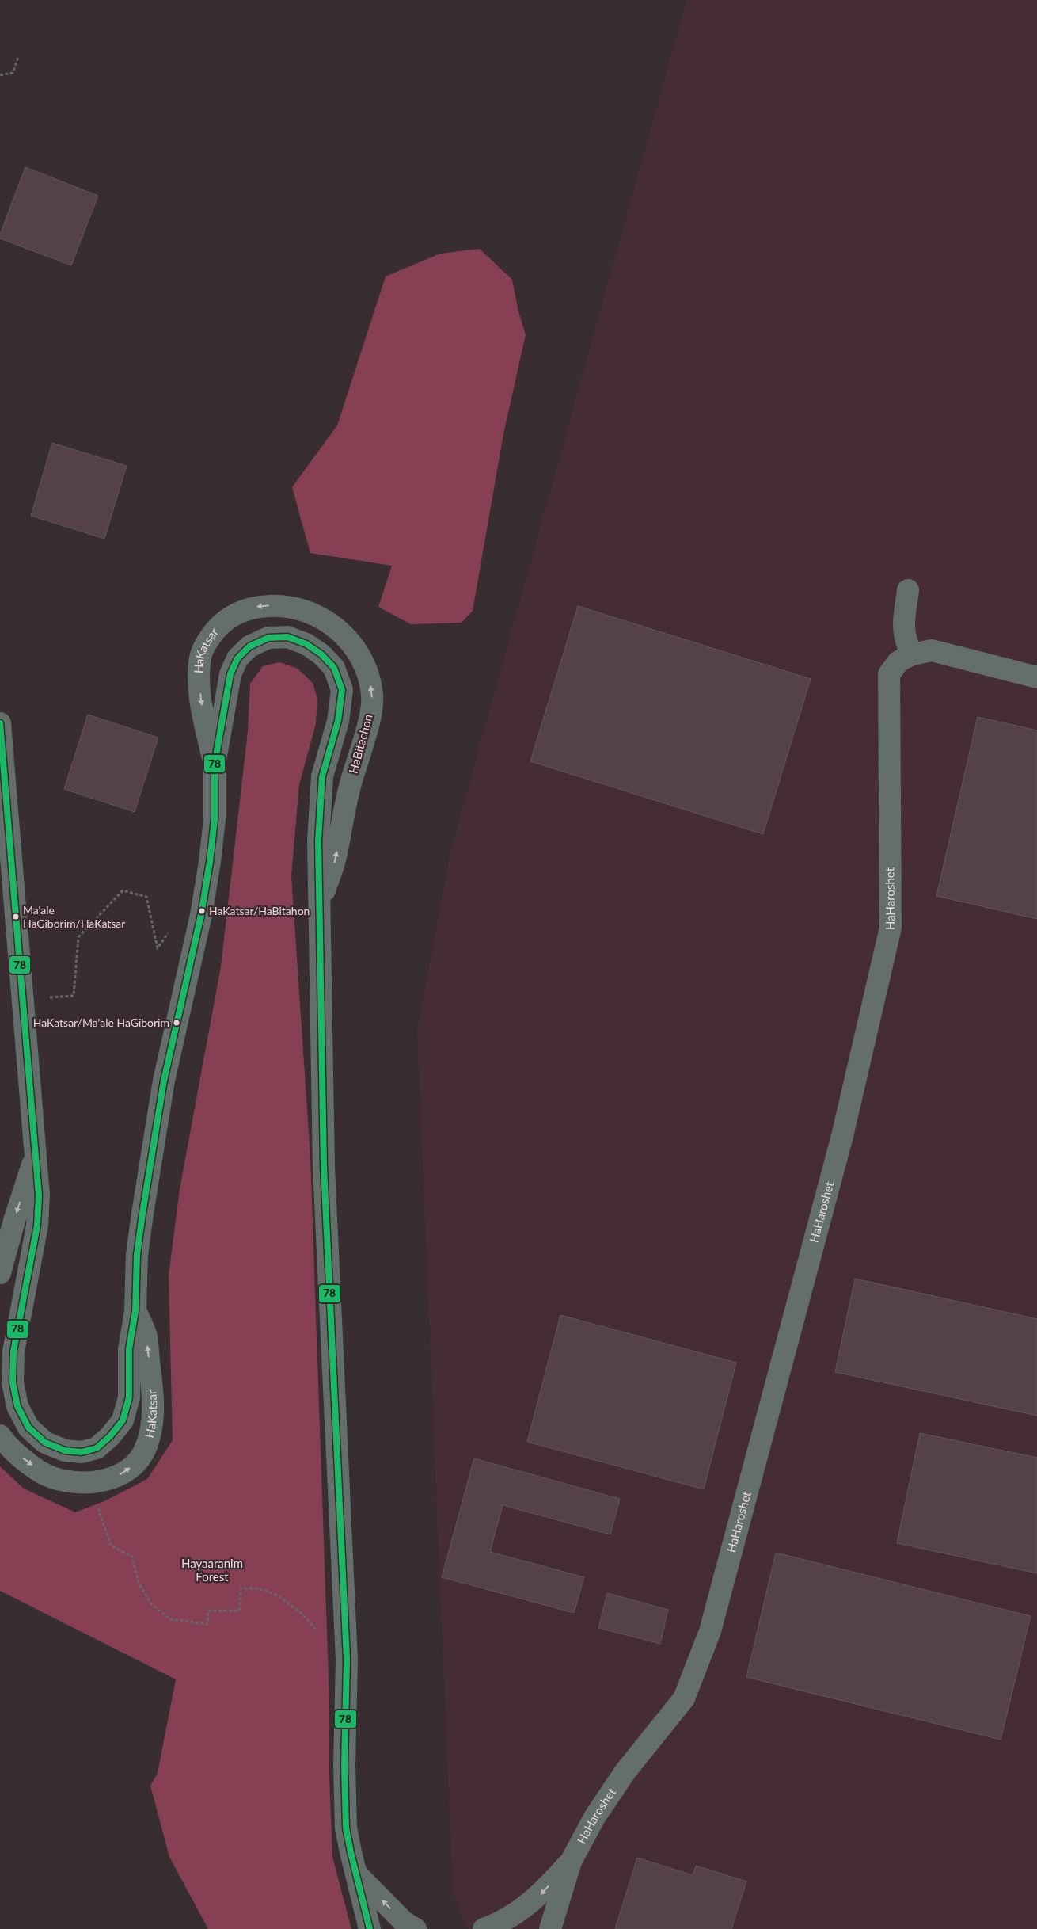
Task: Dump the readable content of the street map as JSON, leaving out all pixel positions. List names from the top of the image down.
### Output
{
  "streets": {
    "street": ["HaKatsar", "HaBitachon", "HaHaroshet"]
  },
  "crossings": [
    ["HaKatsar", "HaBitachon"]
  ],
  "parks": ["Hayaaranim Forest"],
  "places": ["HaKatsar/HaBitahon", "Ma'ale HaGiborim/HaKatsar", "HaKatsar/Ma'ale HaGiborim"],
  "lines": ["transit line 78"]
}
